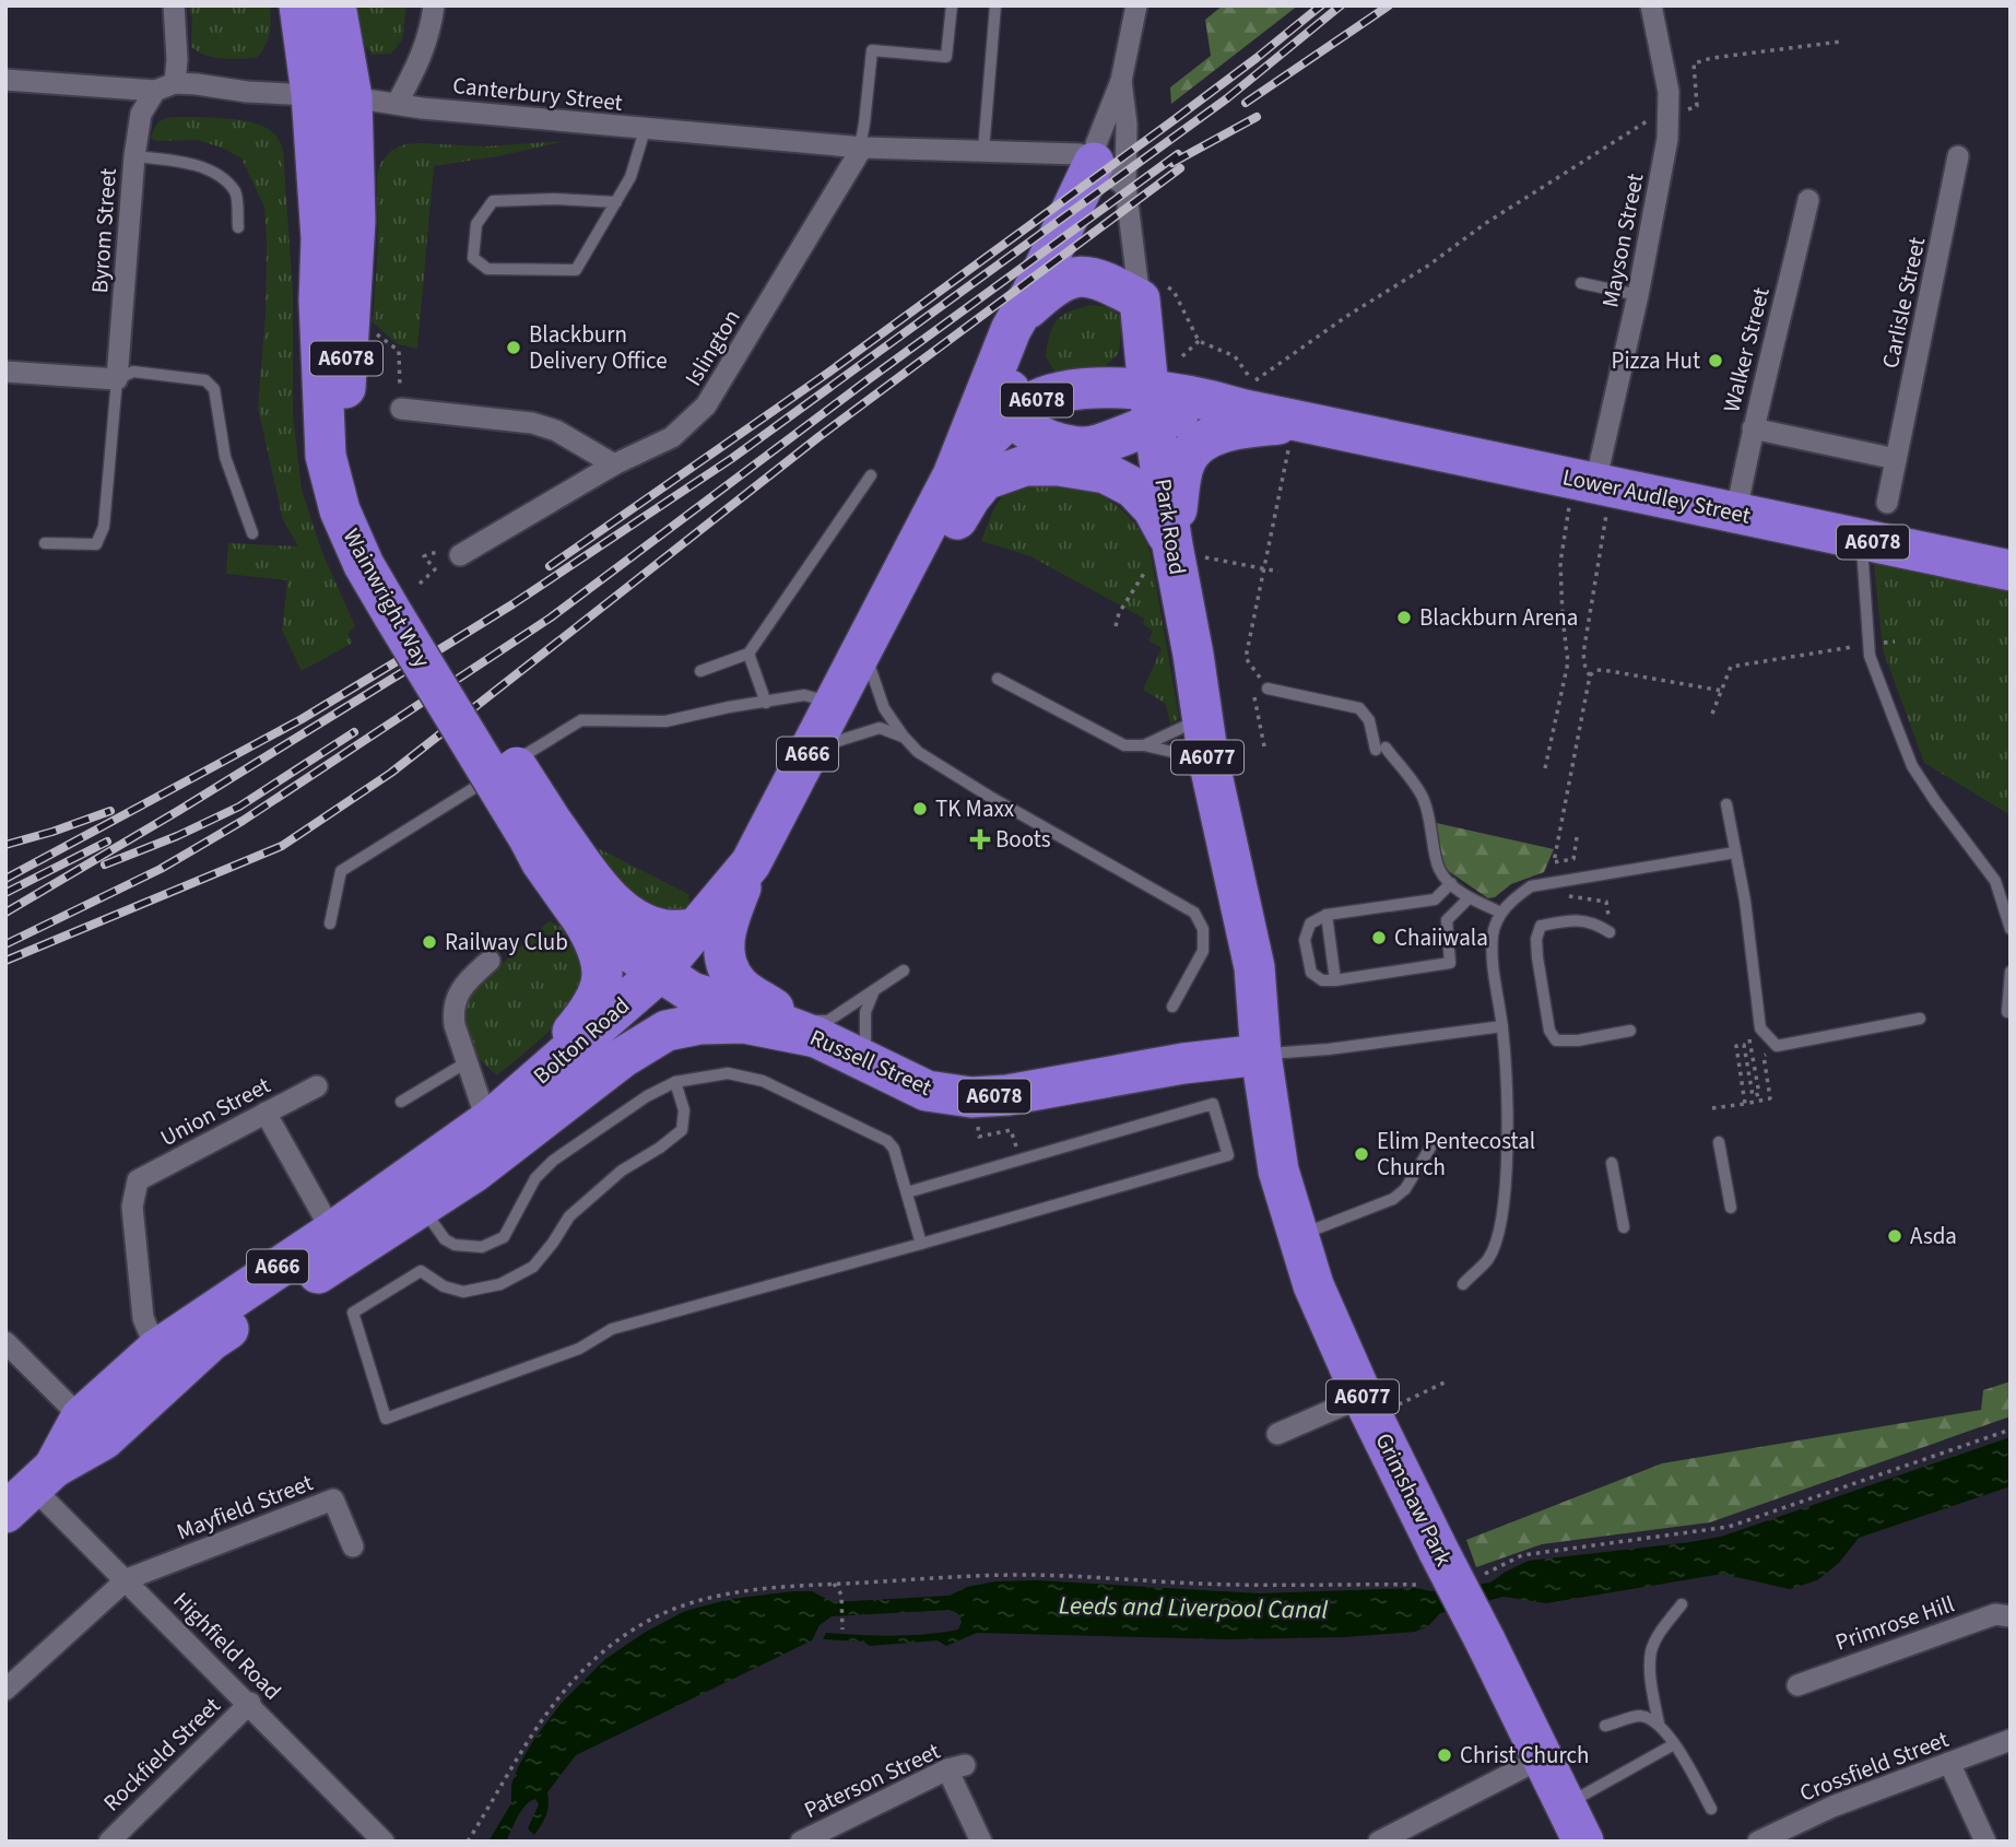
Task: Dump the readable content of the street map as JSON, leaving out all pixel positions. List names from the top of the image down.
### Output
{
  "streets": {
    "highway": [
      "A6078",
      "Lower Audley Street",
      "Park Road",
      "Wainwright Way",
      "A666",
      "A6077",
      "Bolton Road",
      "Russell Street",
      "Grimshaw Park"
    ],
    "street": [
      "Canterbury Street",
      "Byrom Street",
      "Mayson Street",
      "Carlisle Street",
      "Islington",
      "Walker Street",
      "Union Street",
      "Mayfield Street",
      "Primrose Hill",
      "Highfield Road",
      "Rockfield Street",
      "Crossfield Street",
      "Paterson Street"
    ]
  },
  "crossings": [
    ["Canterbury Street", "Byrom Street"],
    ["Canterbury Street", "Islington"],
    ["Canterbury Street", "Wainwright Way"],
    ["Mayson Street", "Lower Audley Street"],
    ["Walker Street", "Lower Audley Street"],
    ["A6078", "Park Road"],
    ["A6078", "Wainwright Way"],
    ["A6078", "Bolton Road"],
    ["Lower Audley Street", "Park Road"],
    ["Park Road", "Russell Street"],
    ["Park Road", "Grimshaw Park"],
    ["Wainwright Way", "Bolton Road"],
    ["Bolton Road", "Russell Street"],
    ["Bolton Road", "Union Street"],
    ["Bolton Road", "Highfield Road"],
    ["Russell Street", "Grimshaw Park"],
    ["Mayfield Street", "Highfield Road"],
    ["Highfield Road", "Rockfield Street"]
  ],
  "water": ["Leeds and Liverpool Canal"],
  "places": {
    "other": [
      "Blackburn Delivery Office",
      "Pizza Hut",
      "Blackburn Arena",
      "TK Maxx",
      "Chaiiwala",
      "Railway Club",
      "Elim Pentecostal Church",
      "Asda",
      "Christ Church"
    ],
    "health": ["Boots"]
  }
}
